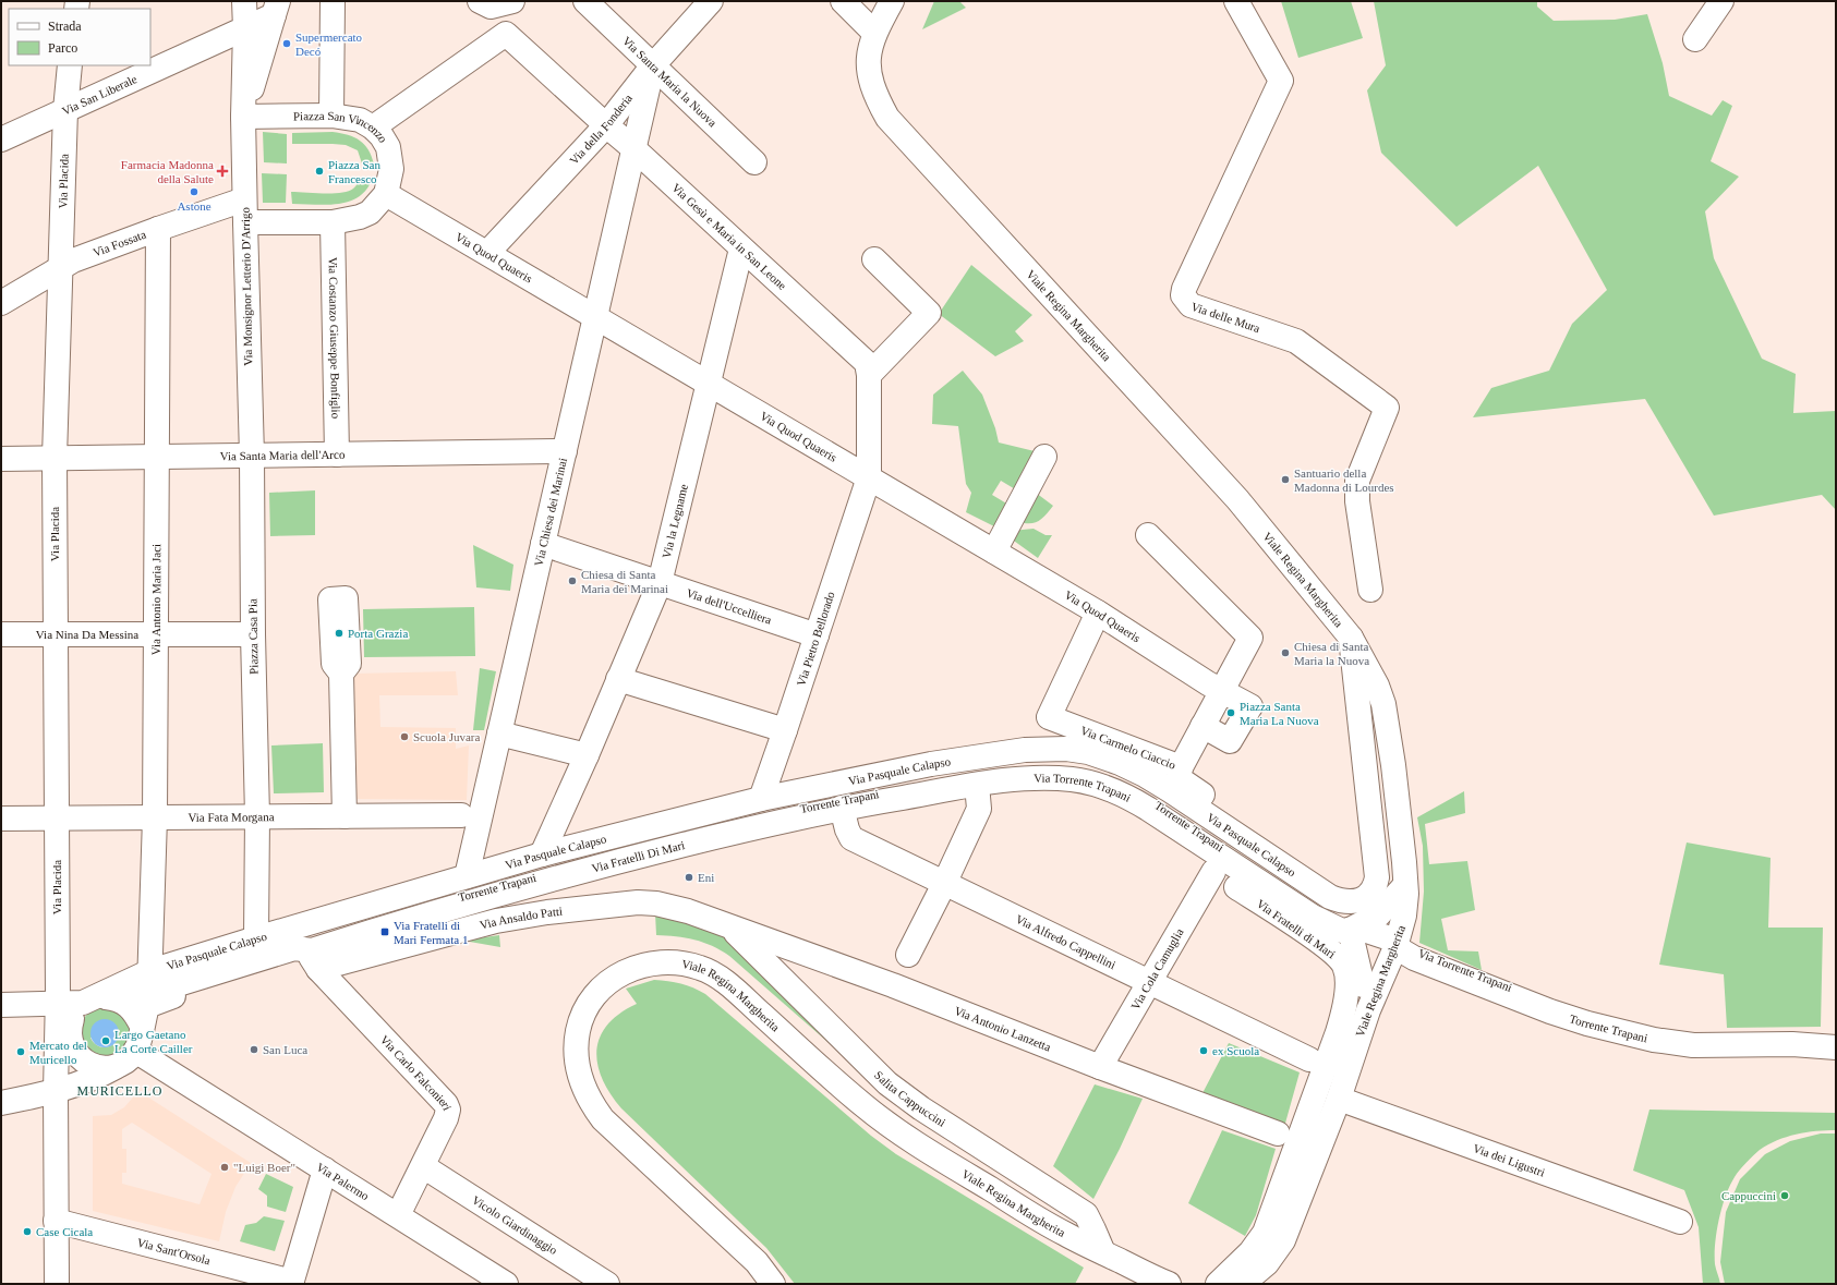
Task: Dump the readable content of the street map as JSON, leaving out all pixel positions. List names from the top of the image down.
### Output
{
  "streets": {
    "street": [
      "Via Santa Maria la Nuova",
      "Via San Liberale",
      "Via della Fonderia",
      "Piazza San Vincenzo",
      "Via Placida",
      "Via Gesù e Maria in San Leone",
      "Via Fossata",
      "Via Quod Quaeris",
      "Via Monsignor Letterio D'Arrigo",
      "Viale Regina Margherita",
      "Via delle Mura",
      "Via Costanzo Giuseppe Bonfiglio",
      "Via Santa Maria dell'Arco",
      "Via Chiesa dei Marinai",
      "Via la Legname",
      "Via Antonio Maria Jaci",
      "Via dell'Uccelliera",
      "Via Nina Da Messina",
      "Piazza Casa Pia",
      "Via Pietro Bellorado",
      "Via Carmelo Ciaccio",
      "Via Pasquale Calapso",
      "Via Torrente Trapani",
      "Torrente Trapani",
      "Via Fata Morgana",
      "Via Fratelli Di Mari",
      "Via Ansaldo Patti",
      "Via Fratelli di Mari",
      "Via Alfredo Cappellini",
      "Via Cola Camuglia",
      "Via Antonio Lanzetta",
      "Via Carlo Falconieri",
      "Salita Cappuccini",
      "Via dei Ligustri",
      "Via Palermo",
      "Vicolo Giardinaggio",
      "Via Sant'Orsola"
    ]
  },
  "crossings": [
    ["Via Santa Maria la Nuova", "Via della Fonderia"],
    ["Via Santa Maria la Nuova", "Via Chiesa dei Marinai"],
    ["Via San Liberale", "Via Placida"],
    ["Via San Liberale", "Via Monsignor Letterio D'Arrigo"],
    ["Via della Fonderia", "Via Gesù e Maria in San Leone"],
    ["Via della Fonderia", "Via Quod Quaeris"],
    ["Via della Fonderia", "Via Chiesa dei Marinai"],
    ["Piazza San Vincenzo", "Via Gesù e Maria in San Leone"],
    ["Piazza San Vincenzo", "Via Fossata"],
    ["Piazza San Vincenzo", "Via Quod Quaeris"],
    ["Piazza San Vincenzo", "Via Monsignor Letterio D'Arrigo"],
    ["Piazza San Vincenzo", "Via Costanzo Giuseppe Bonfiglio"],
    ["Via Placida", "Via Fossata"],
    ["Via Placida", "Via Santa Maria dell'Arco"],
    ["Via Placida", "Via Nina Da Messina"],
    ["Via Placida", "Via Fata Morgana"],
    ["Via Gesù e Maria in San Leone", "Via Quod Quaeris"],
    ["Via Gesù e Maria in San Leone", "Via Chiesa dei Marinai"],
    ["Via Gesù e Maria in San Leone", "Via la Legname"],
    ["Via Gesù e Maria in San Leone", "Via Pietro Bellorado"],
    ["Via Fossata", "Via Monsignor Letterio D'Arrigo"],
    ["Via Fossata", "Via Antonio Maria Jaci"],
    ["Via Quod Quaeris", "Via Chiesa dei Marinai"],
    ["Via Quod Quaeris", "Via la Legname"],
    ["Via Quod Quaeris", "Via Pietro Bellorado"],
    ["Via Quod Quaeris", "Via Carmelo Ciaccio"],
    ["Via Monsignor Letterio D'Arrigo", "Via Santa Maria dell'Arco"],
    ["Via Monsignor Letterio D'Arrigo", "Piazza Casa Pia"],
    ["Viale Regina Margherita", "Via Pasquale Calapso"],
    ["Viale Regina Margherita", "Via Torrente Trapani"],
    ["Viale Regina Margherita", "Torrente Trapani"],
    ["Viale Regina Margherita", "Salita Cappuccini"],
    ["Viale Regina Margherita", "Via dei Ligustri"],
    ["Via Costanzo Giuseppe Bonfiglio", "Via Santa Maria dell'Arco"],
    ["Via Santa Maria dell'Arco", "Via Chiesa dei Marinai"],
    ["Via Santa Maria dell'Arco", "Via Antonio Maria Jaci"],
    ["Via Santa Maria dell'Arco", "Piazza Casa Pia"],
    ["Via Chiesa dei Marinai", "Via dell'Uccelliera"],
    ["Via Chiesa dei Marinai", "Via Pasquale Calapso"],
    ["Via la Legname", "Via dell'Uccelliera"],
    ["Via la Legname", "Via Pasquale Calapso"],
    ["Via Antonio Maria Jaci", "Via Nina Da Messina"],
    ["Via Antonio Maria Jaci", "Via Pasquale Calapso"],
    ["Via Antonio Maria Jaci", "Via Fata Morgana"],
    ["Via Antonio Maria Jaci", "Via Fratelli Di Mari"],
    ["Via Antonio Maria Jaci", "Via Palermo"],
    ["Via dell'Uccelliera", "Via Pietro Bellorado"],
    ["Via Nina Da Messina", "Piazza Casa Pia"],
    ["Piazza Casa Pia", "Via Fata Morgana"],
    ["Via Pietro Bellorado", "Via Pasquale Calapso"],
    ["Via Pasquale Calapso", "Via Fratelli Di Mari"],
    ["Via Pasquale Calapso", "Via Palermo"],
    ["Via Torrente Trapani", "Torrente Trapani"],
    ["Via Torrente Trapani", "Via Fratelli Di Mari"],
    ["Via Torrente Trapani", "Via Fratelli di Mari"],
    ["Torrente Trapani", "Via Fratelli Di Mari"],
    ["Torrente Trapani", "Via Carlo Falconieri"],
    ["Via Fratelli Di Mari", "Via Fratelli di Mari"],
    ["Via Fratelli Di Mari", "Via Alfredo Cappellini"],
    ["Via Fratelli Di Mari", "Via Carlo Falconieri"],
    ["Via Fratelli Di Mari", "Via Palermo"],
    ["Via Ansaldo Patti", "Via Antonio Lanzetta"],
    ["Via Ansaldo Patti", "Via Carlo Falconieri"],
    ["Via Ansaldo Patti", "Salita Cappuccini"],
    ["Via Fratelli di Mari", "Via Cola Camuglia"],
    ["Via Alfredo Cappellini", "Via Cola Camuglia"],
    ["Via Cola Camuglia", "Via Antonio Lanzetta"],
    ["Via Antonio Lanzetta", "Salita Cappuccini"],
    ["Via Carlo Falconieri", "Via Palermo"],
    ["Via Carlo Falconieri", "Vicolo Giardinaggio"]
  ],
  "districts": ["MURICELLO"],
  "places": {
    "other": [
      "Supermercato Decó",
      "Piazza San Francesco",
      "Astone",
      "Santuario della Madonna di Lourdes",
      "Chiesa di Santa Maria dei Marinai",
      "Porta Grazia",
      "Chiesa di Santa Maria la Nuova",
      "Piazza Santa Maria La Nuova",
      "Scuola Juvara",
      "Eni",
      "Largo Gaetano La Corte Cailler",
      "San Luca",
      "ex Scuola",
      "Mercato del Muricello",
      "\"Luigi Boer\"",
      "Cappuccini",
      "Case Cicala"
    ],
    "health": ["Farmacia Madonna della Salute"],
    "transit": ["Via Fratelli di Mari Fermata 1"]
  },
  "legend": ["Strada", "Parco"]
}
